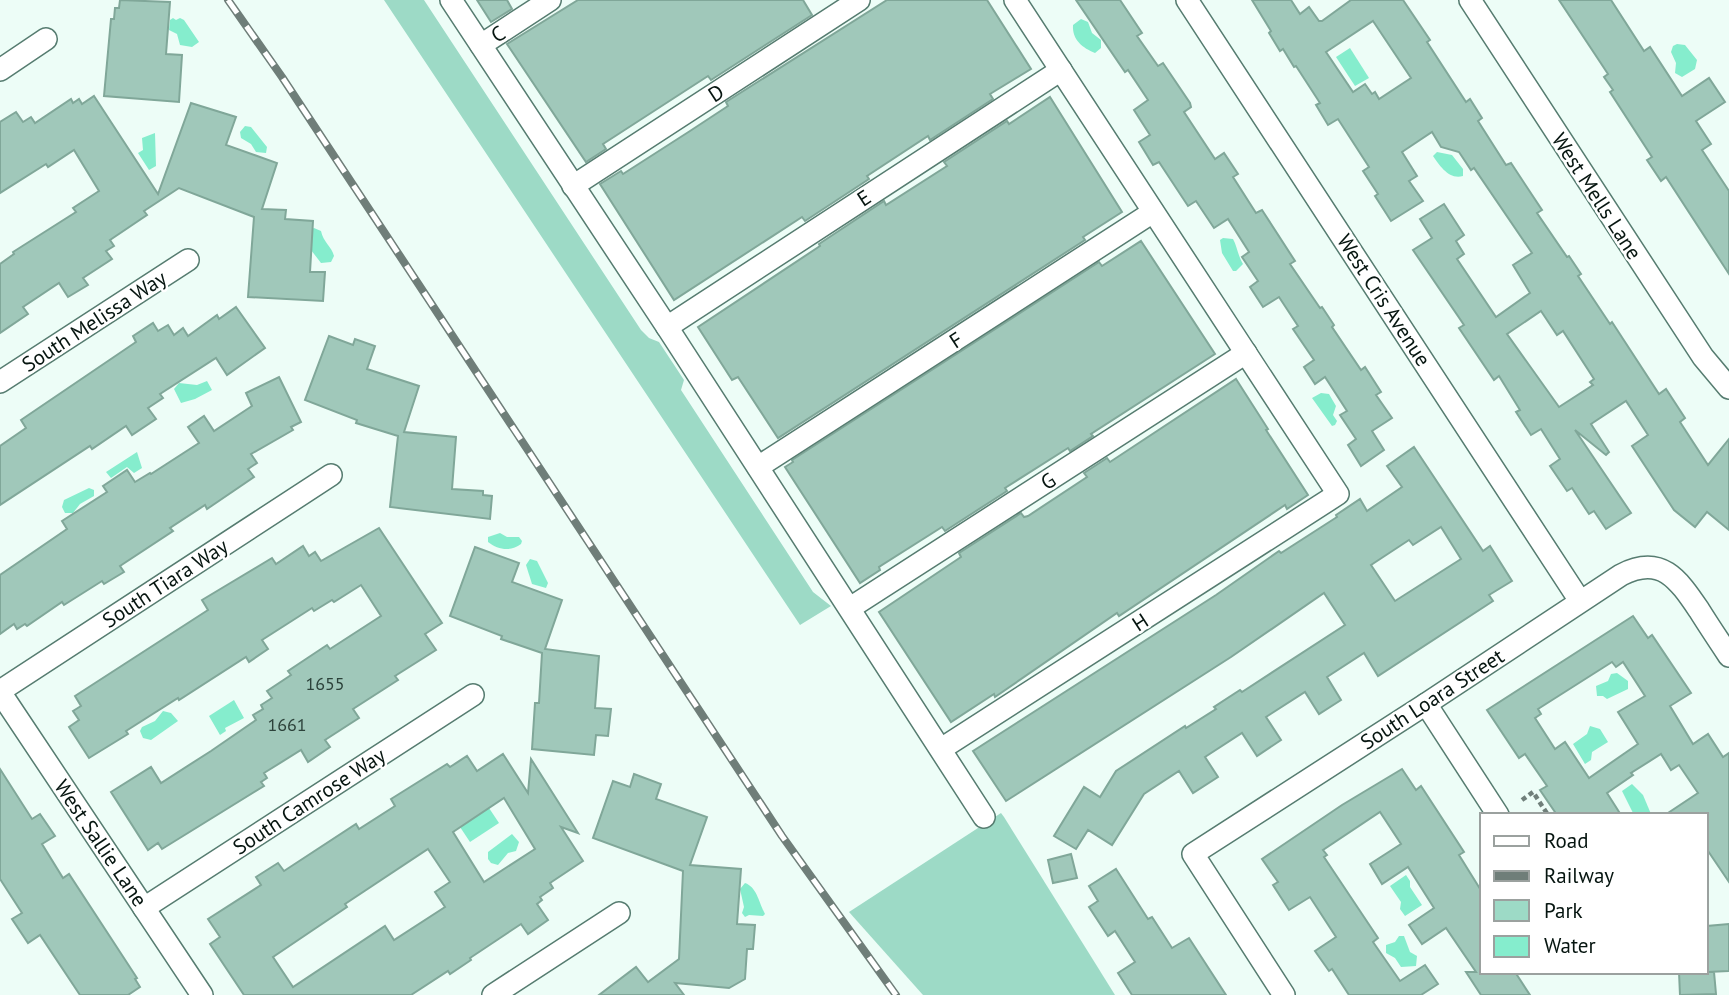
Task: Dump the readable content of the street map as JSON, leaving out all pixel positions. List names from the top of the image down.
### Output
{
  "streets": {
    "street": [
      "C",
      "D",
      "West Mells Lane",
      "E",
      "West Cris Avenue",
      "South Melissa Way",
      "F",
      "G",
      "South Tiara Way",
      "H",
      "South Loara Street",
      "South Camrose Way",
      "West Sallie Lane"
    ]
  },
  "crossings": [
    ["E", "H"],
    ["West Cris Avenue", "South Loara Street"],
    ["F", "H"],
    ["G", "H"],
    ["South Tiara Way", "West Sallie Lane"],
    ["South Camrose Way", "West Sallie Lane"]
  ],
  "house_numbers": ["1655", "1661"],
  "legend": [
    "Road",
    "Railway",
    "Park",
    "Water"
  ]
}
